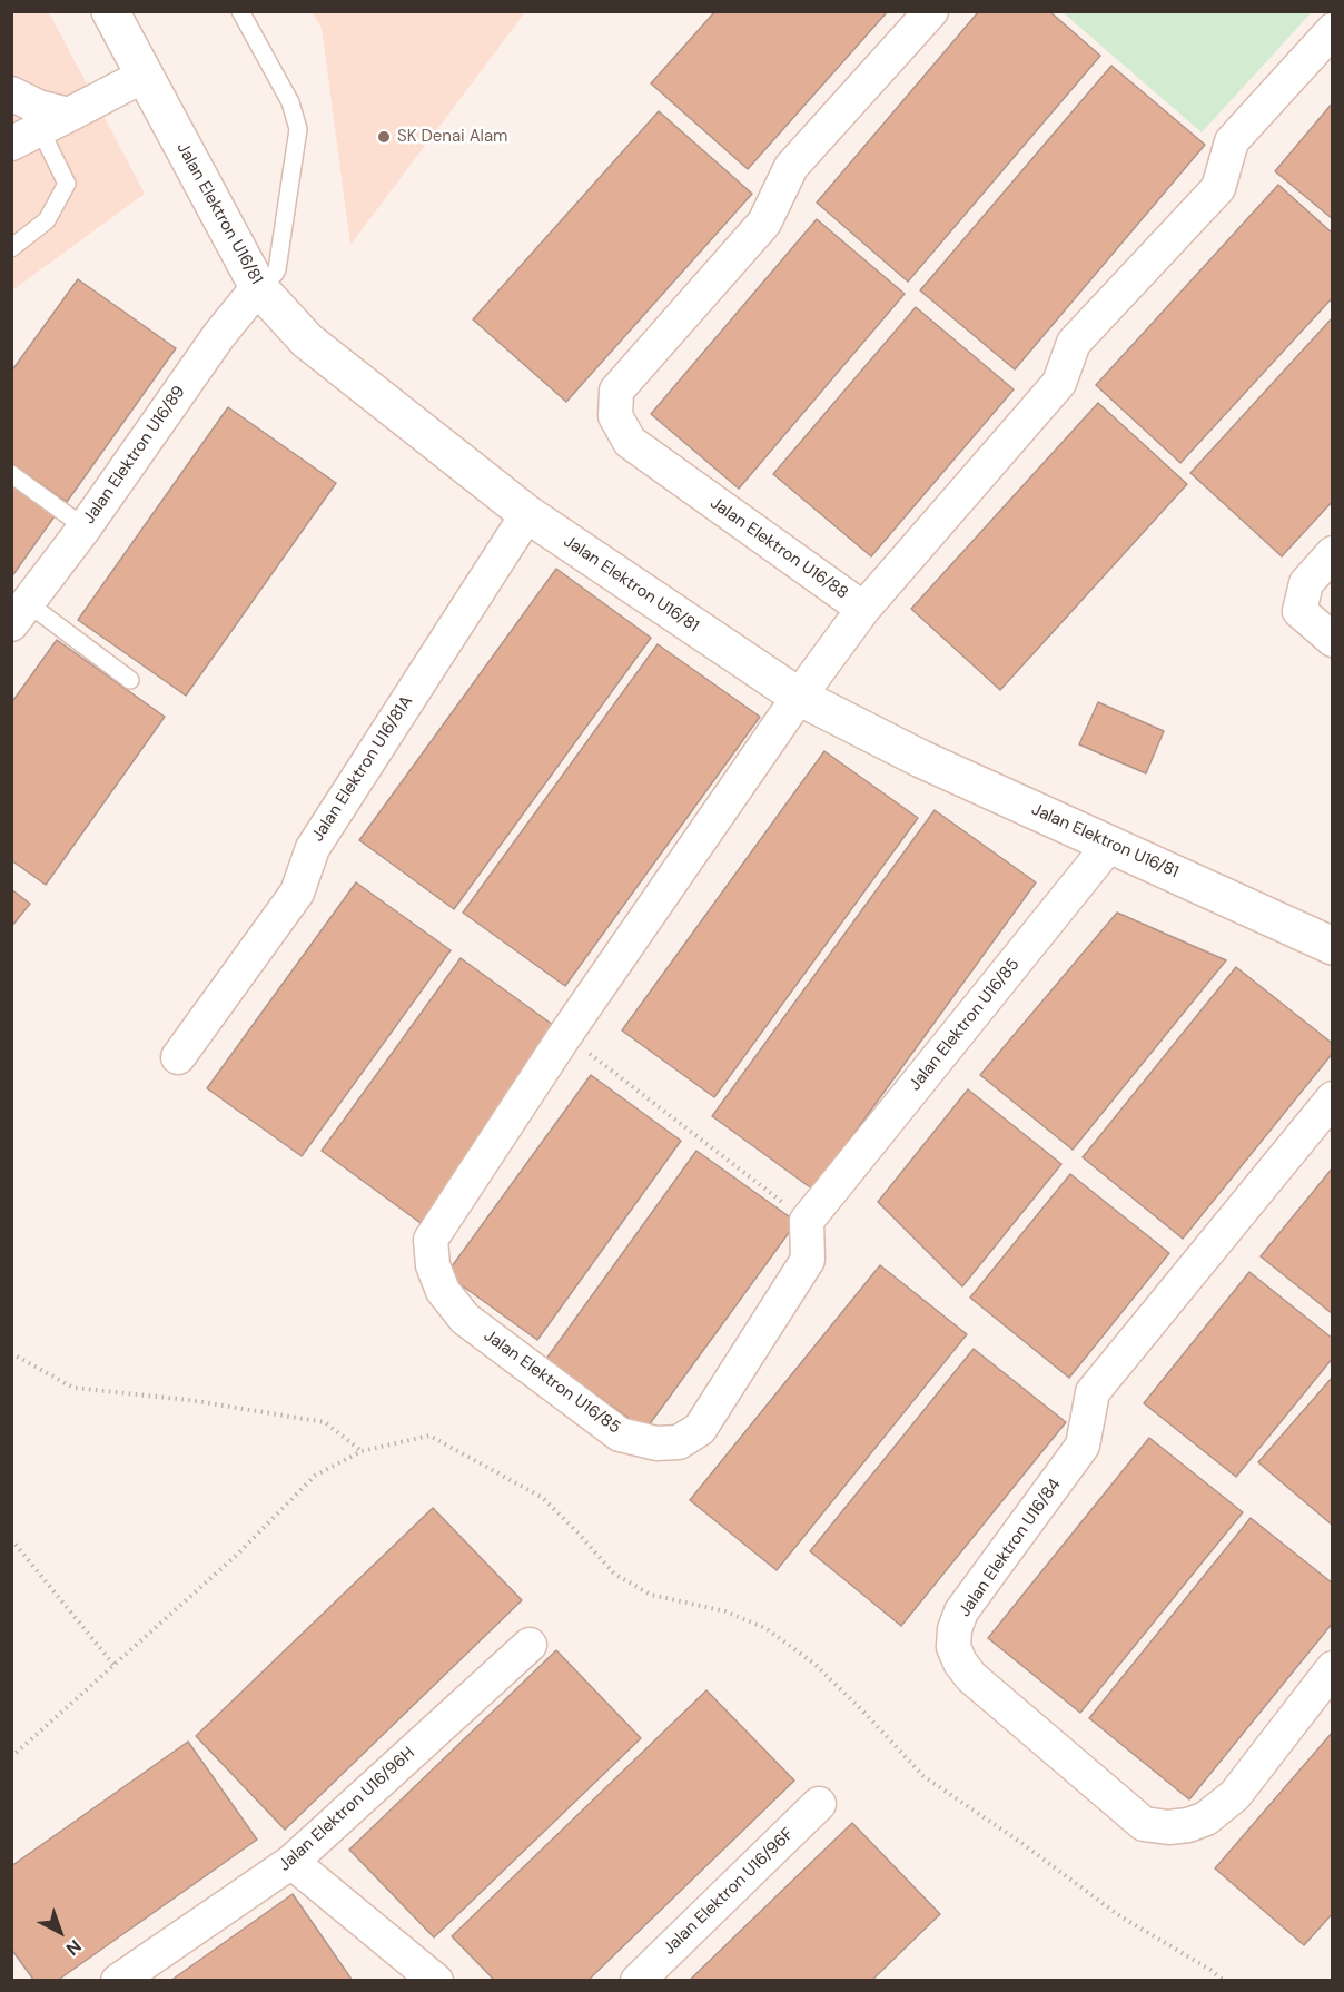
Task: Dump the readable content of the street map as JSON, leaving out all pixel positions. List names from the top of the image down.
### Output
{
  "streets": {
    "street": [
      "Jalan Elektron U16/81",
      "Jalan Elektron U16/89",
      "Jalan Elektron U16/88",
      "Jalan Elektron U16/81A",
      "Jalan Elektron U16/85",
      "Jalan Elektron U16/84",
      "Jalan Elektron U16/96H",
      "Jalan Elektron U16/96F"
    ]
  },
  "crossings": [
    ["Jalan Elektron U16/81", "Jalan Elektron U16/89"],
    ["Jalan Elektron U16/81", "Jalan Elektron U16/81A"],
    ["Jalan Elektron U16/81", "Jalan Elektron U16/85"],
    ["Jalan Elektron U16/88", "Jalan Elektron U16/85"]
  ],
  "places": ["SK Denai Alam"],
  "north": "bottom right"
}
